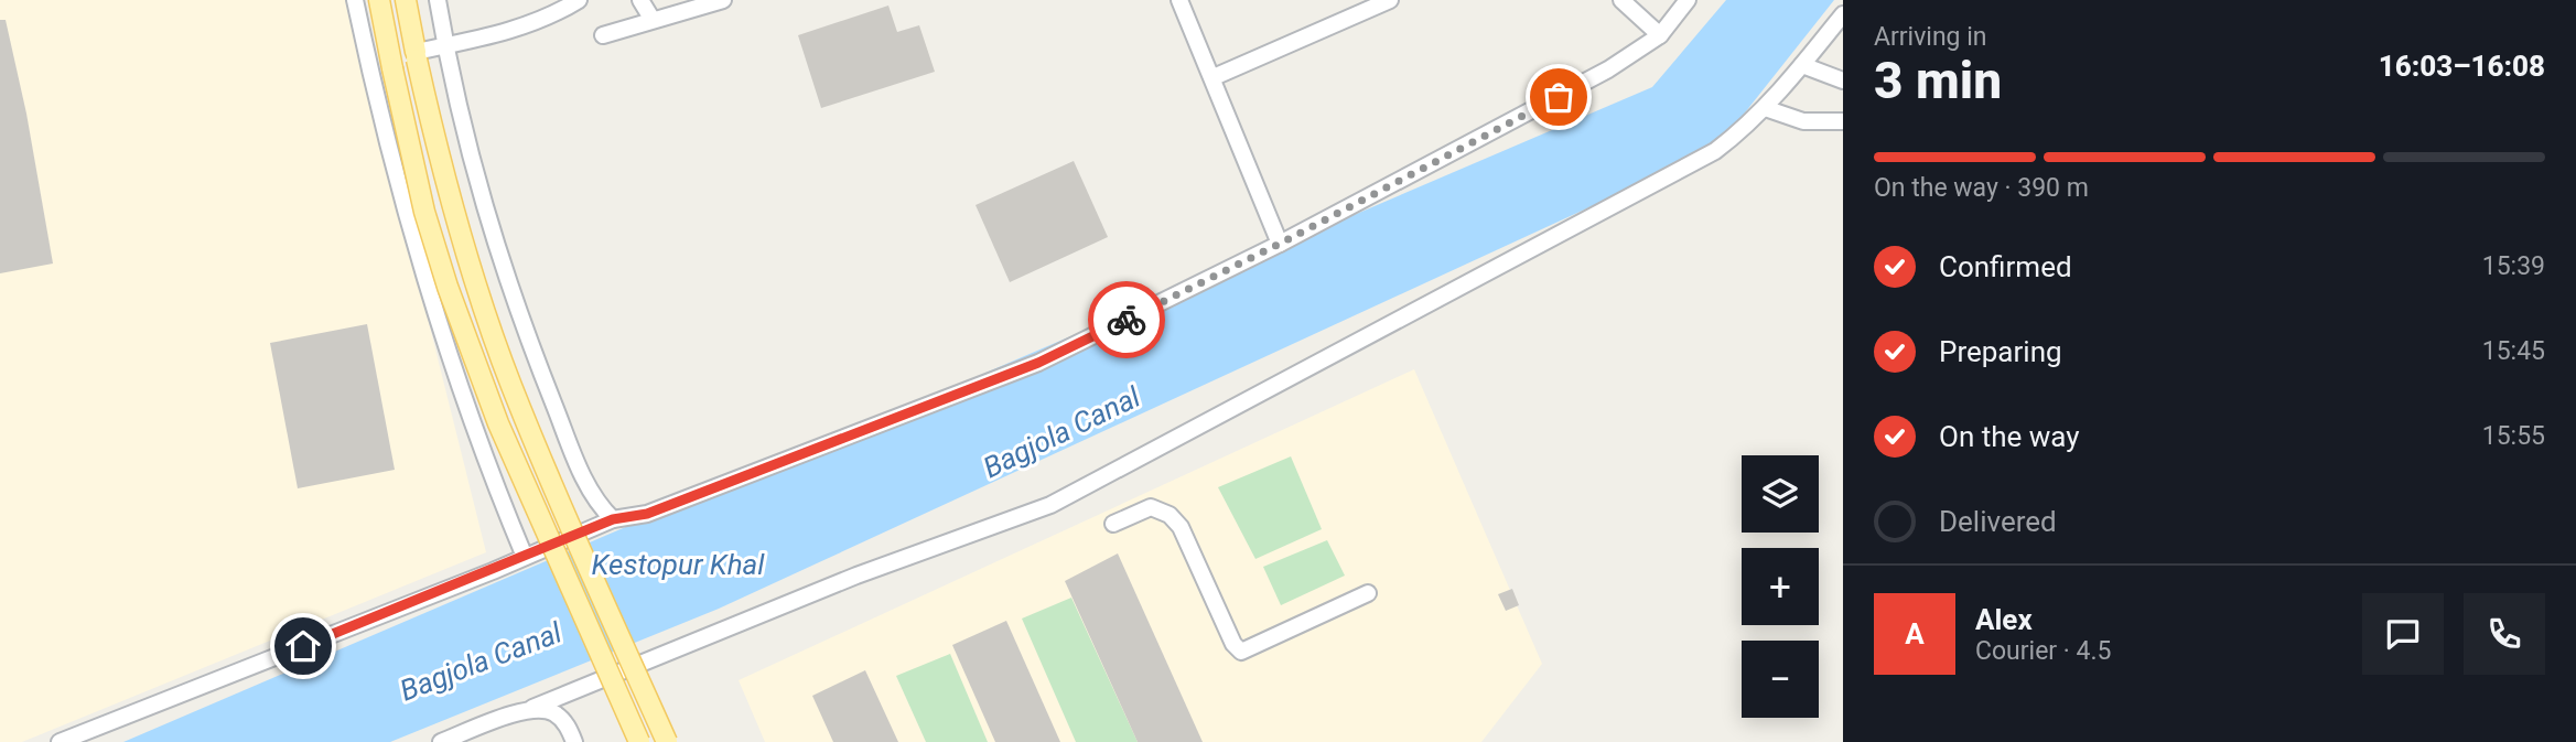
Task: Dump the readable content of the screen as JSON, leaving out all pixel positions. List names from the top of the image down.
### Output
{
  "water": ["Bagjola Canal", "Kestopur Khal"],
  "page": {
    "heading": ["3 min", "Arriving in", "16:03–16:08"],
    "panel": ["Alex", "Courier · 4.5"],
    "bar": "On the way · 390 m",
    "list": [
      ["Confirmed", "15:39"],
      ["Preparing", "15:45"],
      ["On the way", "15:55"],
      "Delivered"
    ],
    "map_buttons": ["+", "−"],
    "round": "A"
  }
}
